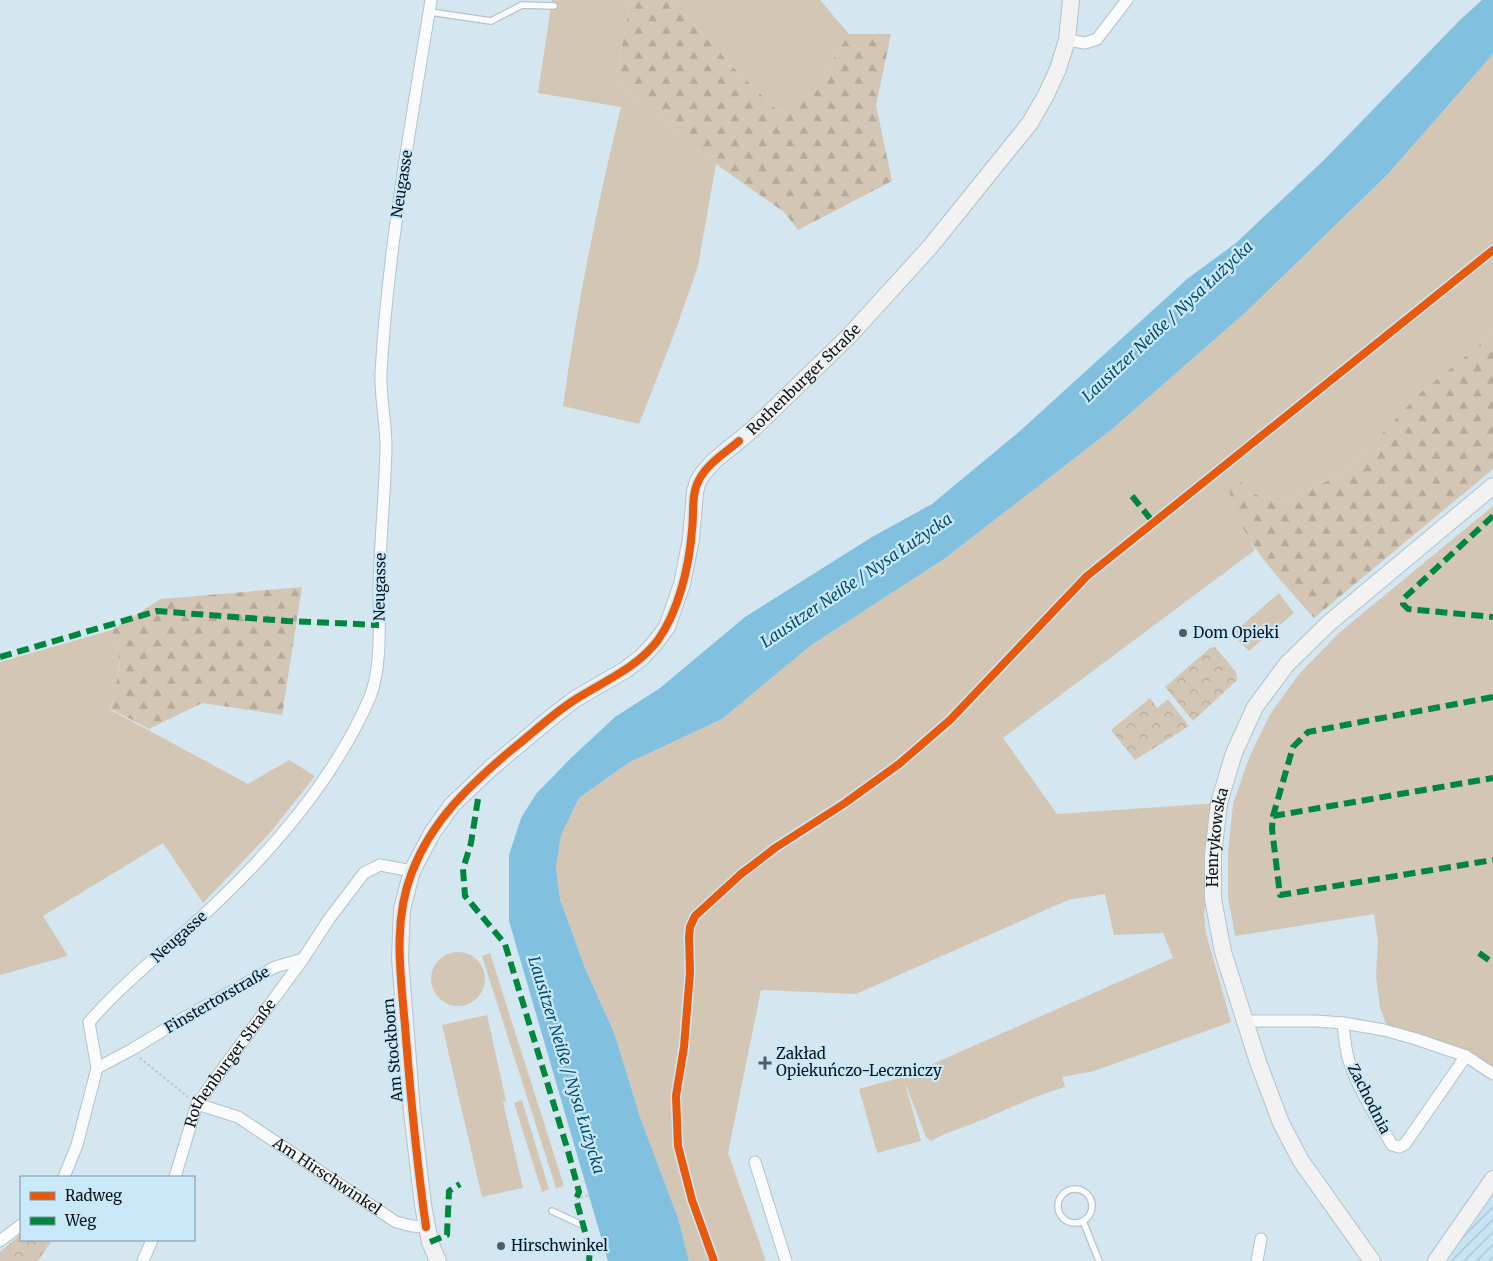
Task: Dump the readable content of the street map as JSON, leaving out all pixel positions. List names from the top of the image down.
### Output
{
  "streets": {
    "street": [
      "Neugasse",
      "Rothenburger Straße",
      "Henrykowska",
      "Finstertorstraße",
      "Am Stockborn",
      "Zachodnia",
      "Am Hirschwinkel"
    ]
  },
  "crossings": [
    ["Neugasse", "Finstertorstraße"],
    ["Rothenburger Straße", "Finstertorstraße"],
    ["Rothenburger Straße", "Am Stockborn"],
    ["Rothenburger Straße", "Am Hirschwinkel"],
    ["Am Stockborn", "Am Hirschwinkel"]
  ],
  "water": ["Lausitzer Neiße / Nysa Łużycka"],
  "places": {
    "other": ["Dom Opieki", "Hirschwinkel"],
    "health": ["Zakład Opiekuńczo-Leczniczy"]
  },
  "legend": ["Radweg", "Weg"]
}
